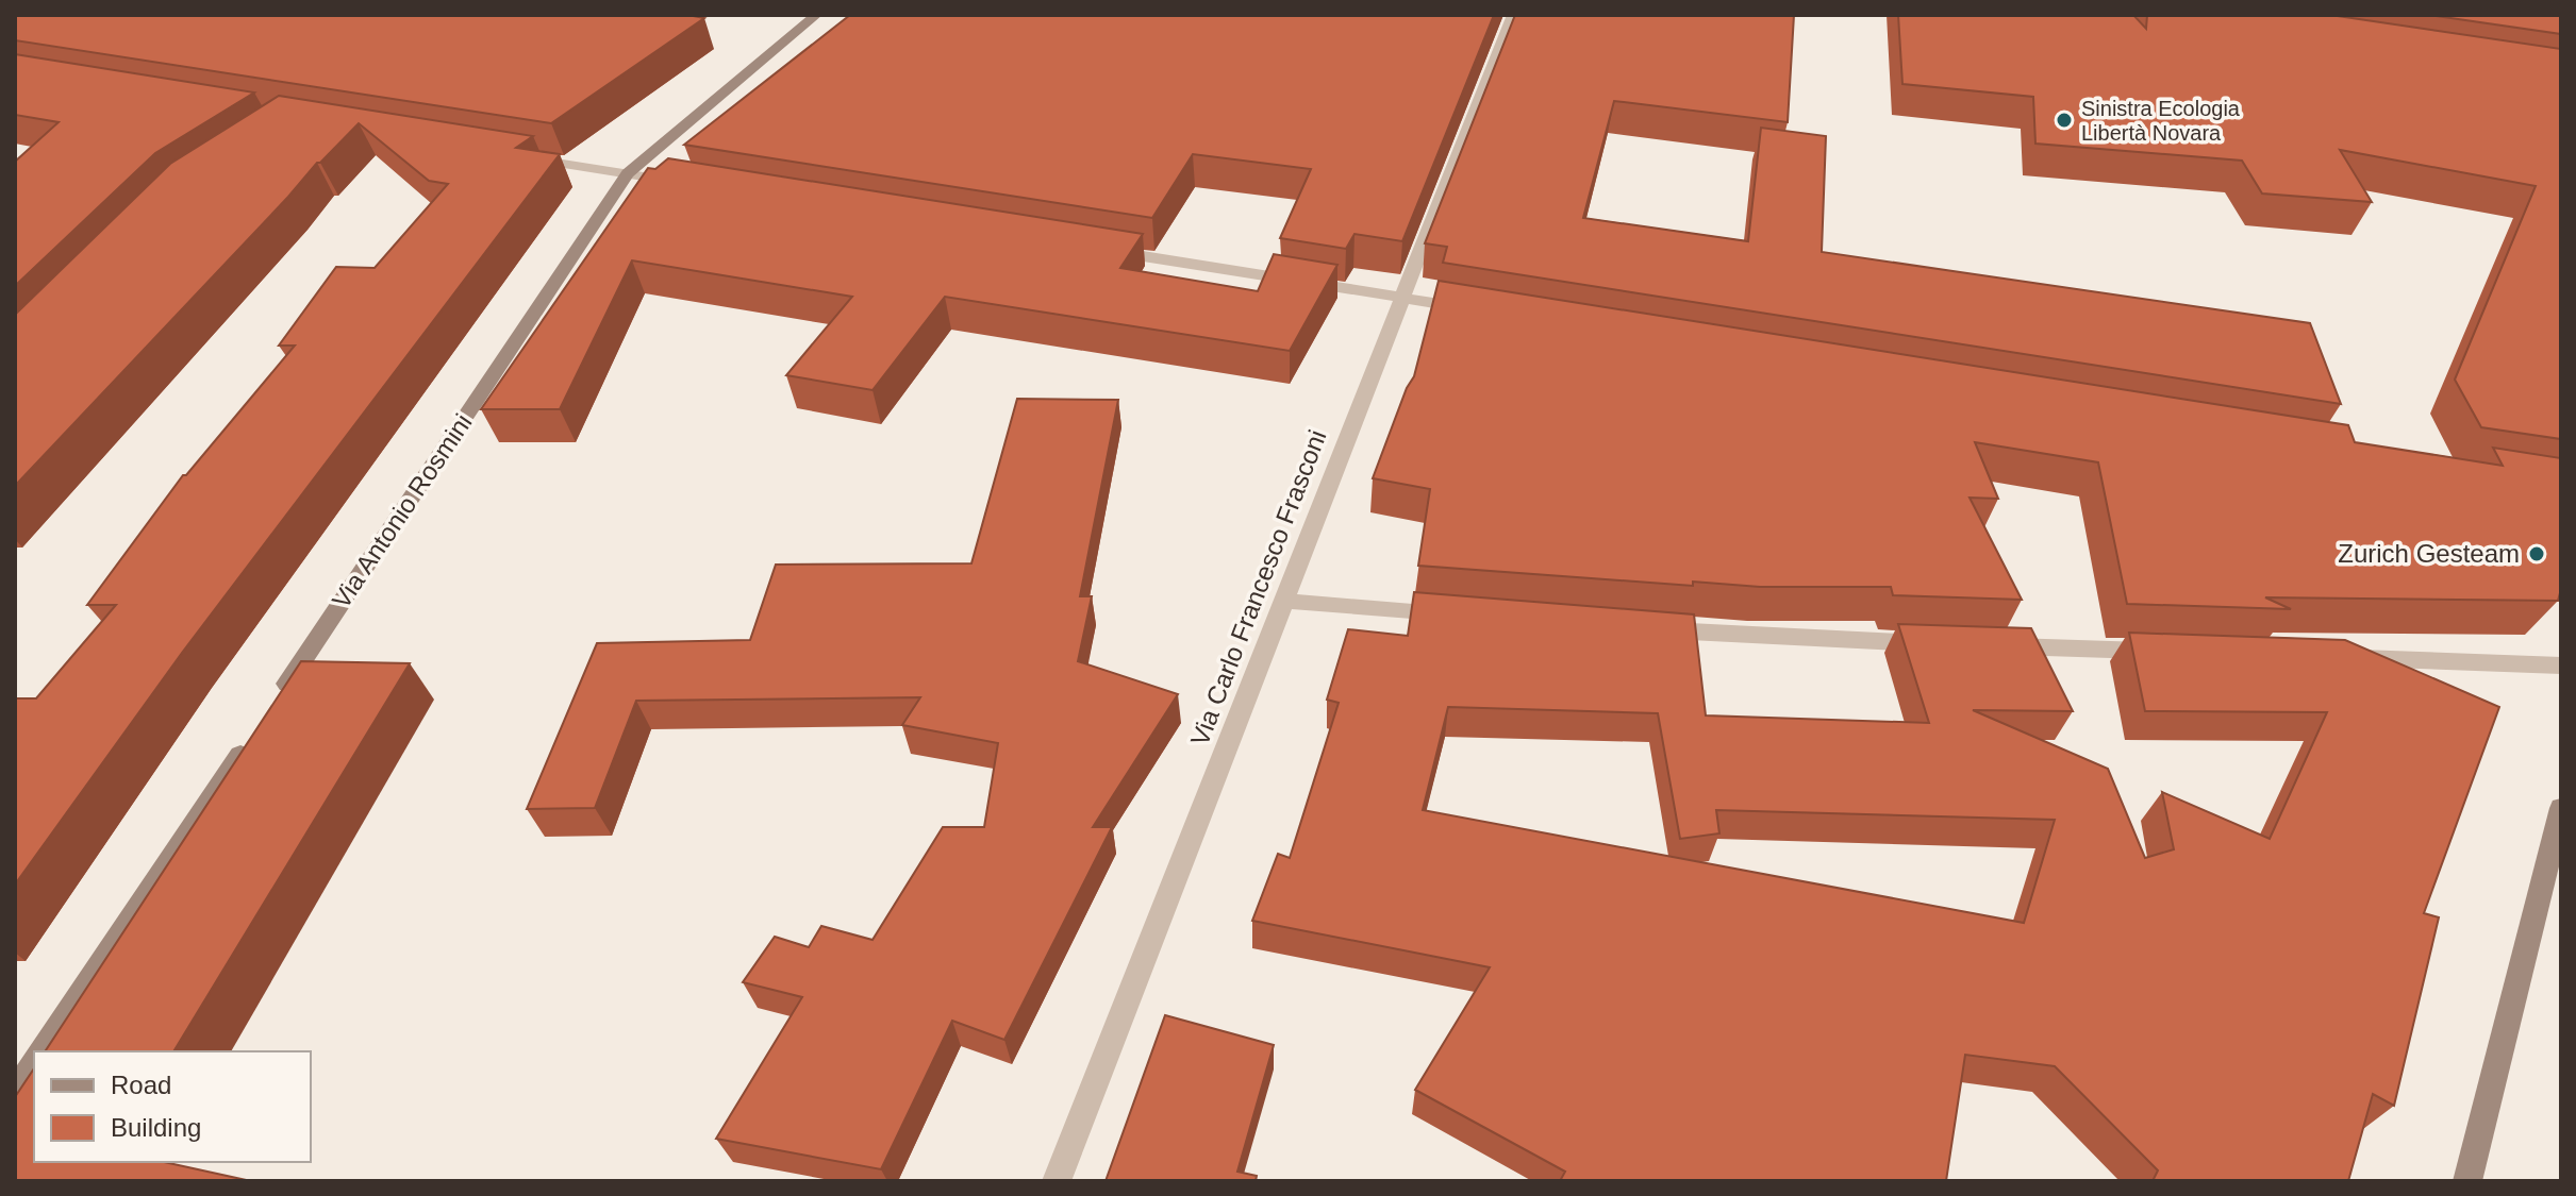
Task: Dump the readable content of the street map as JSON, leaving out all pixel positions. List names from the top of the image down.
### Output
{
  "streets": {
    "street": ["Via Antonio Rosmini", "Via Carlo Francesco Frasconi"]
  },
  "places": ["Sinistra Ecologia Libertà Novara", "Zurich Gesteam"],
  "legend": ["Road", "Building"]
}
